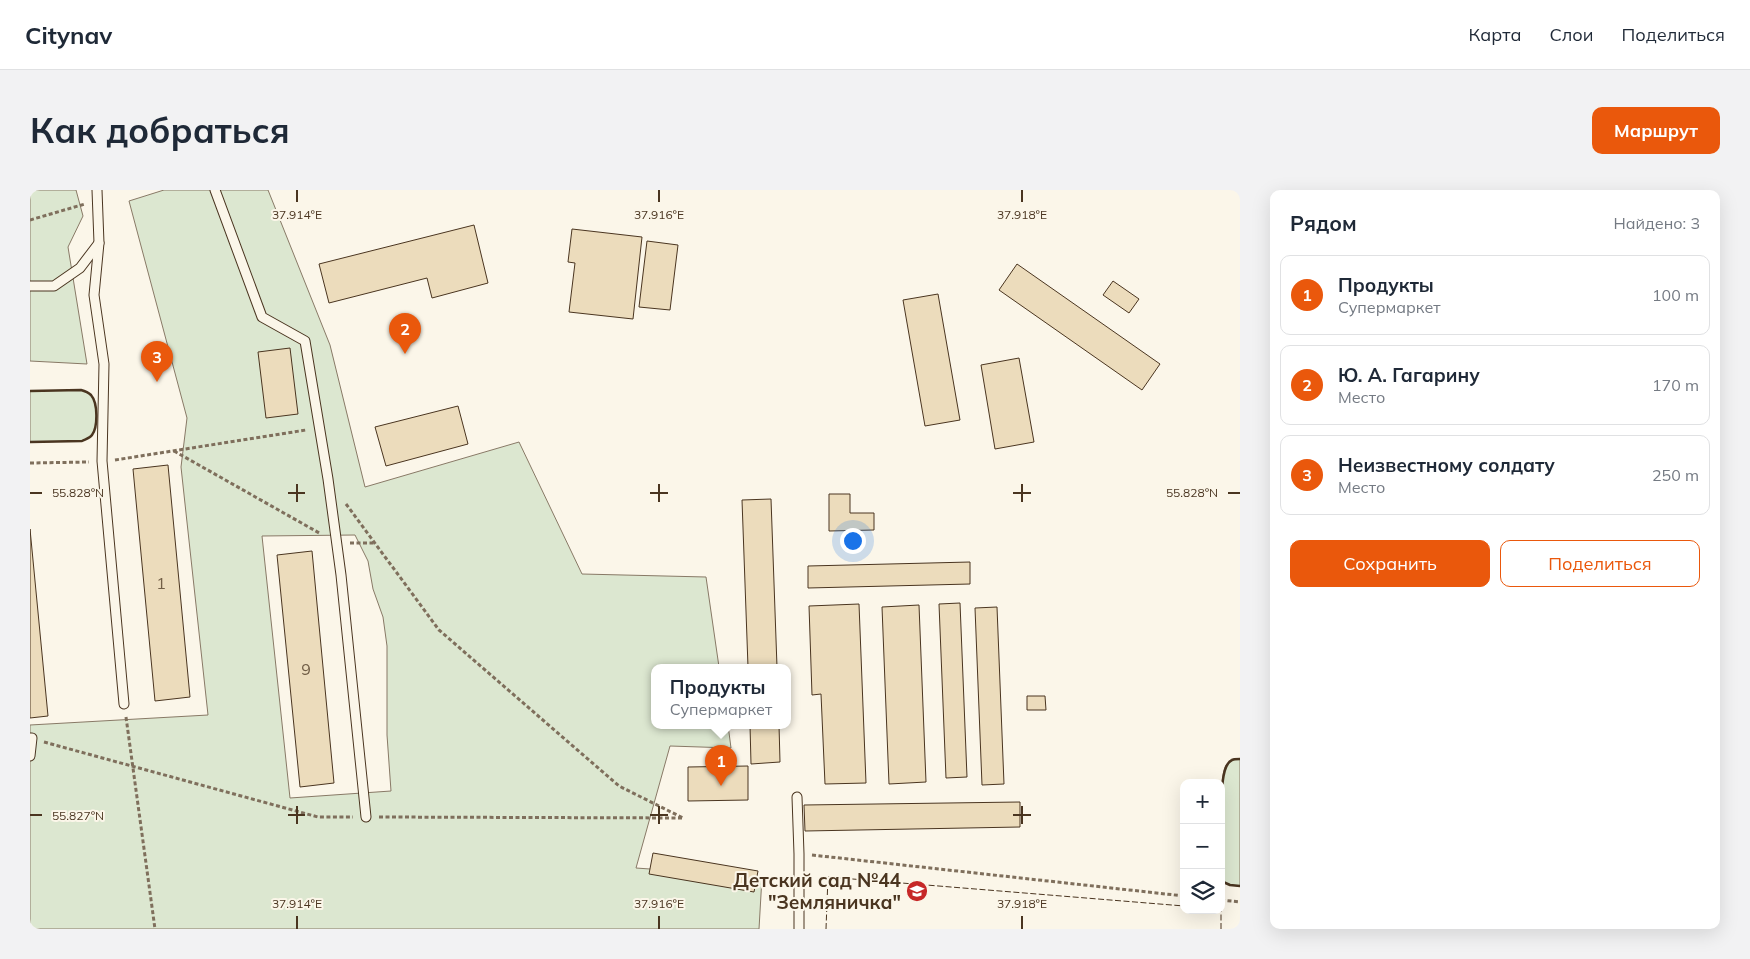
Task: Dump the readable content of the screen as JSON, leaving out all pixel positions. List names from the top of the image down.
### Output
{
  "places": {
    "school or university": ["Детский сад №44 \"Земляничка\""]
  },
  "house_numbers": ["1", "9"],
  "page": {
    "header": "Citynav",
    "nav": ["Карта", "Слои", "Поделиться"],
    "buttons": [
      "Маршрут",
      ["Сохранить", "Поделиться"]
    ],
    "title": "Как добраться",
    "heading": ["Рядом", "Найдено: 3"],
    "list": [
      {
        "mark": "1",
        "name": "Продукты",
        "note": "Супермаркет",
        "value": "100 m"
      },
      {
        "mark": "2",
        "name": "Ю. А. Гагарину",
        "note": "Место",
        "value": "170 m"
      },
      {
        "mark": "3",
        "name": "Неизвестному солдату",
        "note": "Место",
        "value": "250 m"
      }
    ],
    "pins": ["2", "3", "1"],
    "popup": ["Продукты", "Супермаркет"],
    "map_buttons": ["+", "−"]
  },
  "coordinates": [
    "37.914°E",
    "37.916°E",
    "37.918°E",
    "55.828°N",
    "55.827°N"
  ]
}
